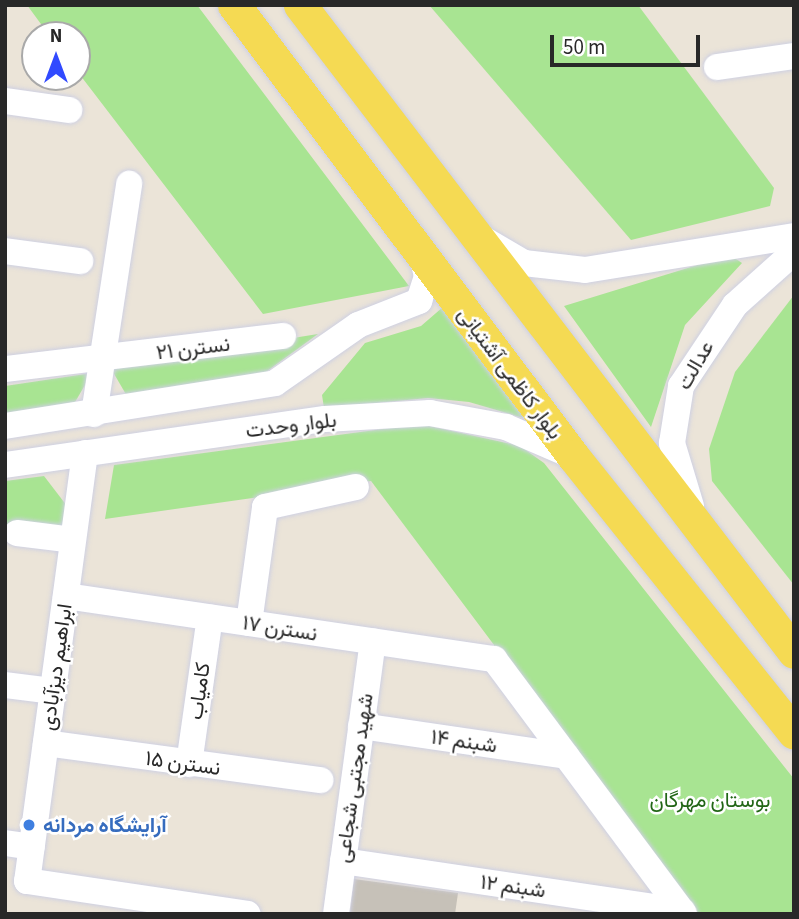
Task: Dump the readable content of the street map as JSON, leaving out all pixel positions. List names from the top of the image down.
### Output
{
  "streets": {
    "main road": ["بلوار کاظمی آشتیانی"],
    "street": [
      "نسترن ۲۱",
      "عدالت",
      "بلوار وحدت",
      "نسترن ۱۷",
      "ابراهیم دیزآبادی",
      "کامیاب",
      "شبنم ۱۴",
      "نسترن ۱۵",
      "شهید مجتبی شجاعی",
      "شبنم ۱۲"
    ]
  },
  "crossings": [
    ["بلوار کاظمی آشتیانی", "بلوار وحدت"],
    ["بلوار وحدت", "ابراهیم دیزآبادی"],
    ["نسترن ۱۷", "ابراهیم دیزآبادی"],
    ["نسترن ۱۷", "کامیاب"],
    ["نسترن ۱۷", "شبنم ۱۴"],
    ["نسترن ۱۷", "شهید مجتبی شجاعی"],
    ["ابراهیم دیزآبادی", "نسترن ۱۵"],
    ["کامیاب", "نسترن ۱۵"],
    ["شبنم ۱۴", "شهید مجتبی شجاعی"],
    ["شهید مجتبی شجاعی", "شبنم ۱۲"]
  ],
  "parks": ["بوستان مهرگان"],
  "places": ["آرایشگاه مردانه"],
  "scale_bar": "50 m",
  "north": "top"
}
